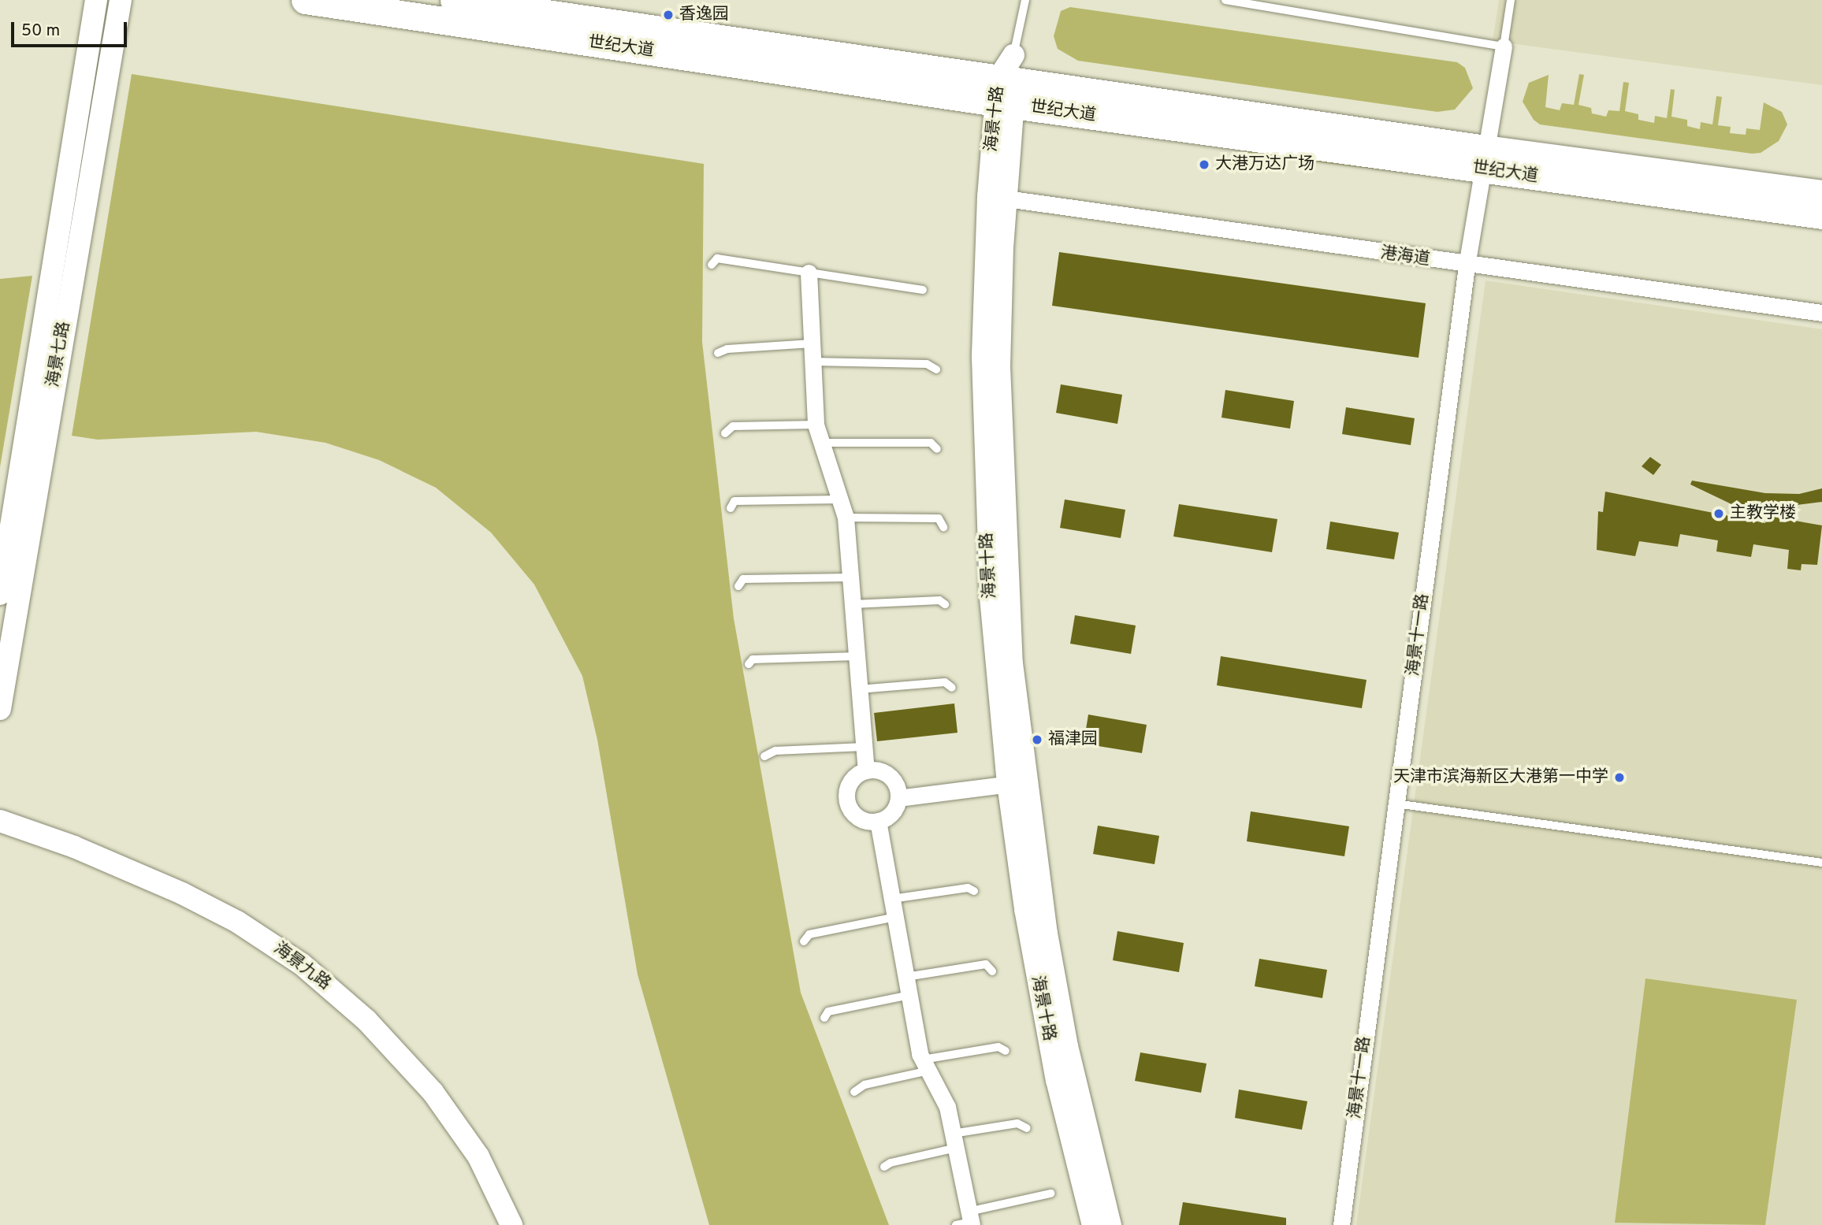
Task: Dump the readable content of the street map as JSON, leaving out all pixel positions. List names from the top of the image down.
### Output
{
  "streets": {
    "main road": ["世纪大道"],
    "street": [
      "海景十路",
      "港海道",
      "海景七路",
      "海景十一路",
      "海景九路"
    ]
  },
  "crossings": [
    ["世纪大道", "海景十路"],
    ["世纪大道", "海景十一路"],
    ["海景十路", "港海道"],
    ["港海道", "海景十一路"]
  ],
  "places": [
    "香逸园",
    "大港万达广场",
    "主教学楼",
    "福津园",
    "天津市滨海新区大港第一中学"
  ],
  "scale_bar": "50 m"
}
